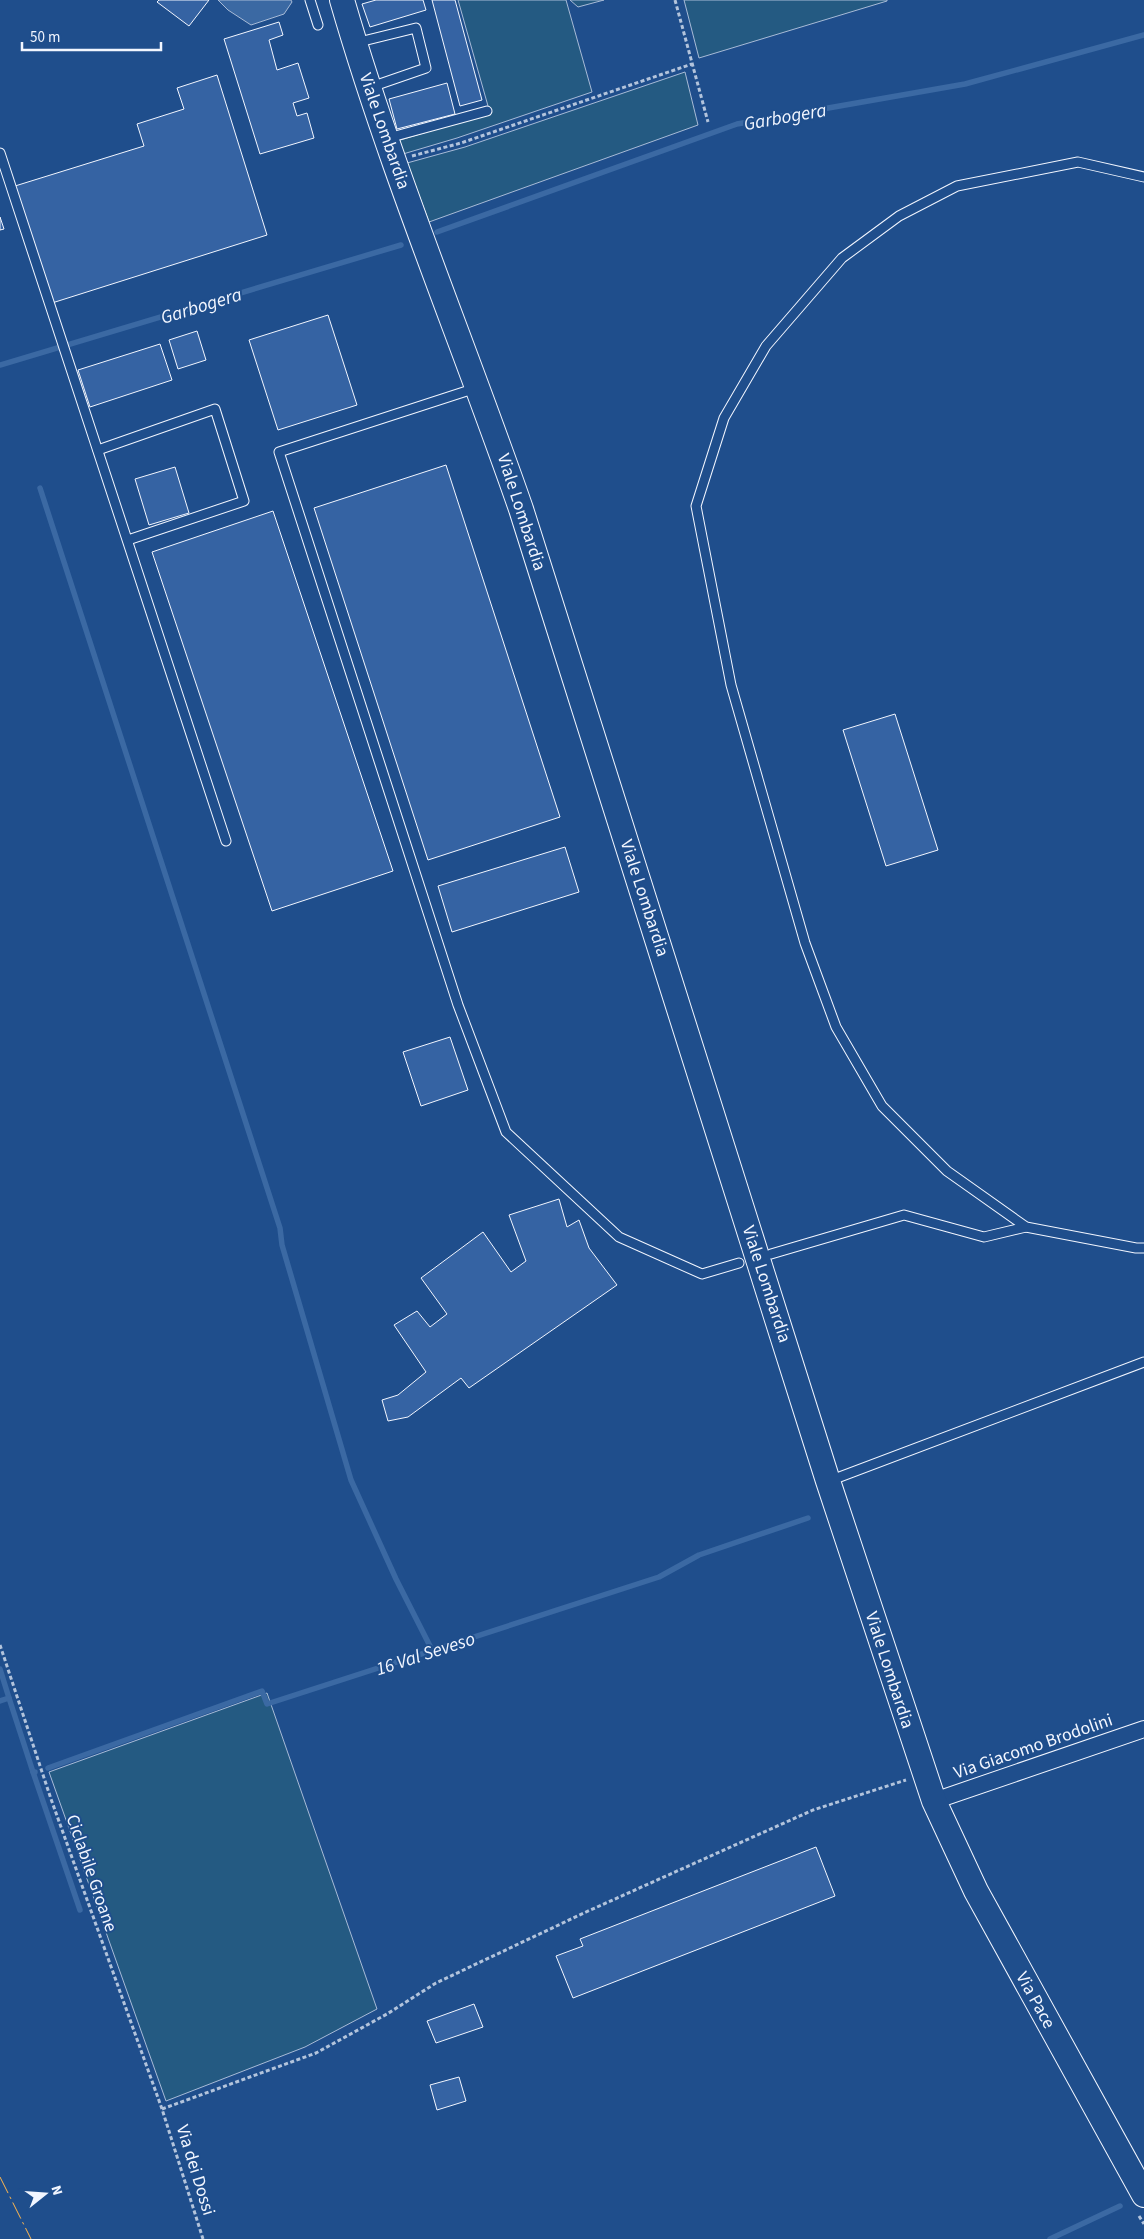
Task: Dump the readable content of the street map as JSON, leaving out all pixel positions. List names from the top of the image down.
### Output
{
  "streets": {
    "street": ["Viale Lombardia", "Via Giacomo Brodolini", "Via Pace"],
    "path": ["Ciclabile Groane", "Via dei Dossi"]
  },
  "crossings": [
    ["Viale Lombardia", "Via Giacomo Brodolini"],
    ["Viale Lombardia", "Via Pace"],
    ["Via Giacomo Brodolini", "Via Pace"],
    ["Ciclabile Groane", "Via dei Dossi"]
  ],
  "water": ["Garbogera", "16 Val Seveso"],
  "scale_bar": "50 m",
  "north": "right"
}
